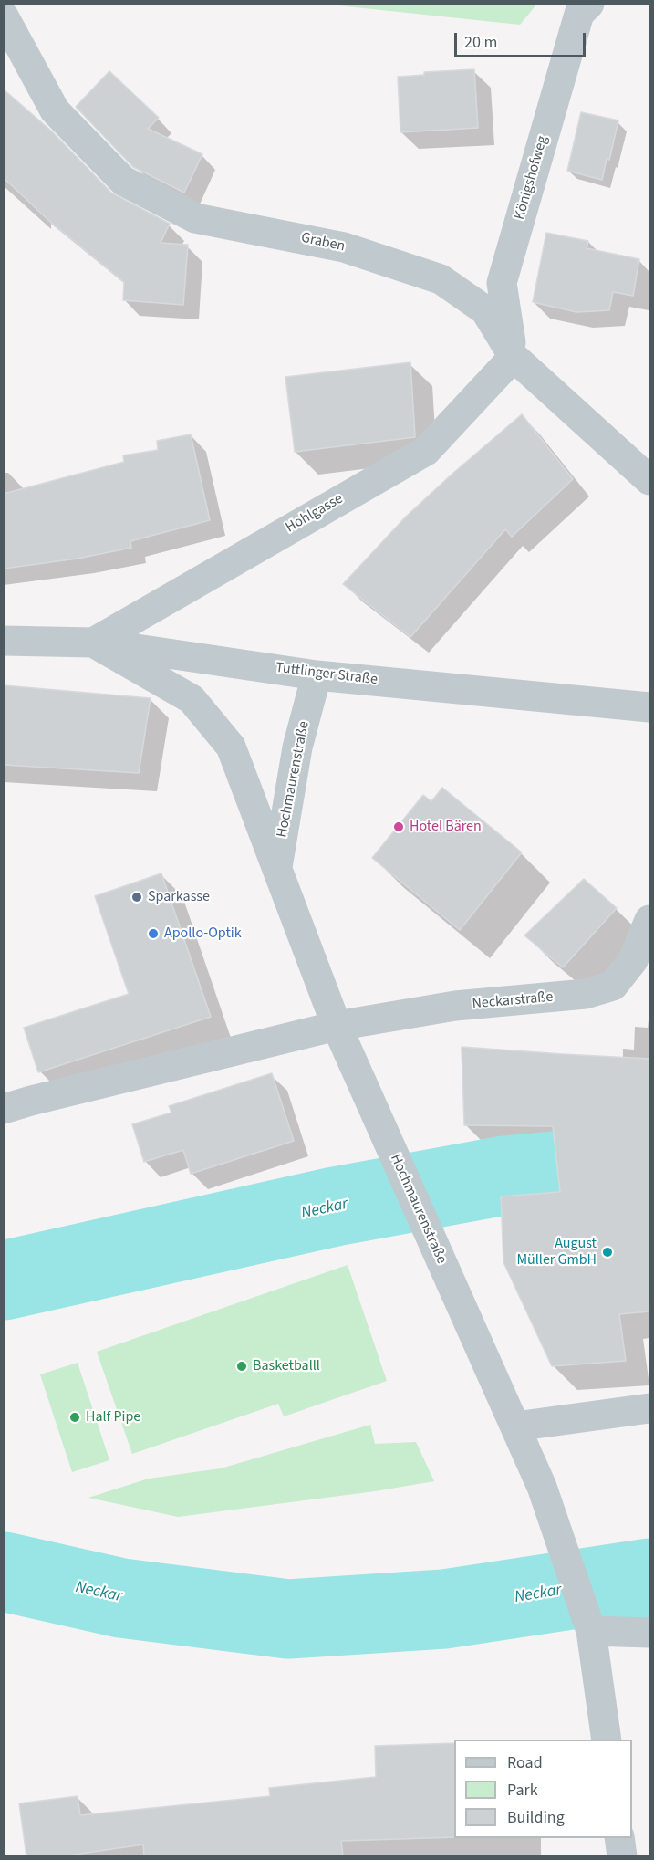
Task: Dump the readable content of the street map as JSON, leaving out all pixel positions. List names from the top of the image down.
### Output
{
  "streets": {
    "street": [
      "Königshofweg",
      "Graben",
      "Hohlgasse",
      "Tuttlinger Straße",
      "Hochmaurenstraße",
      "Neckarstraße"
    ]
  },
  "crossings": [
    ["Königshofweg", "Graben"],
    ["Königshofweg", "Hohlgasse"],
    ["Graben", "Hohlgasse"],
    ["Hohlgasse", "Tuttlinger Straße"],
    ["Tuttlinger Straße", "Hochmaurenstraße"],
    ["Hochmaurenstraße", "Neckarstraße"]
  ],
  "water": ["Neckar"],
  "places": [
    "Hotel Bären",
    "Sparkasse",
    "Apollo-Optik",
    "August Müller GmbH",
    "Basketballl",
    "Half Pipe"
  ],
  "legend": ["Road", "Park", "Building"],
  "scale_bar": "20 m"
}
